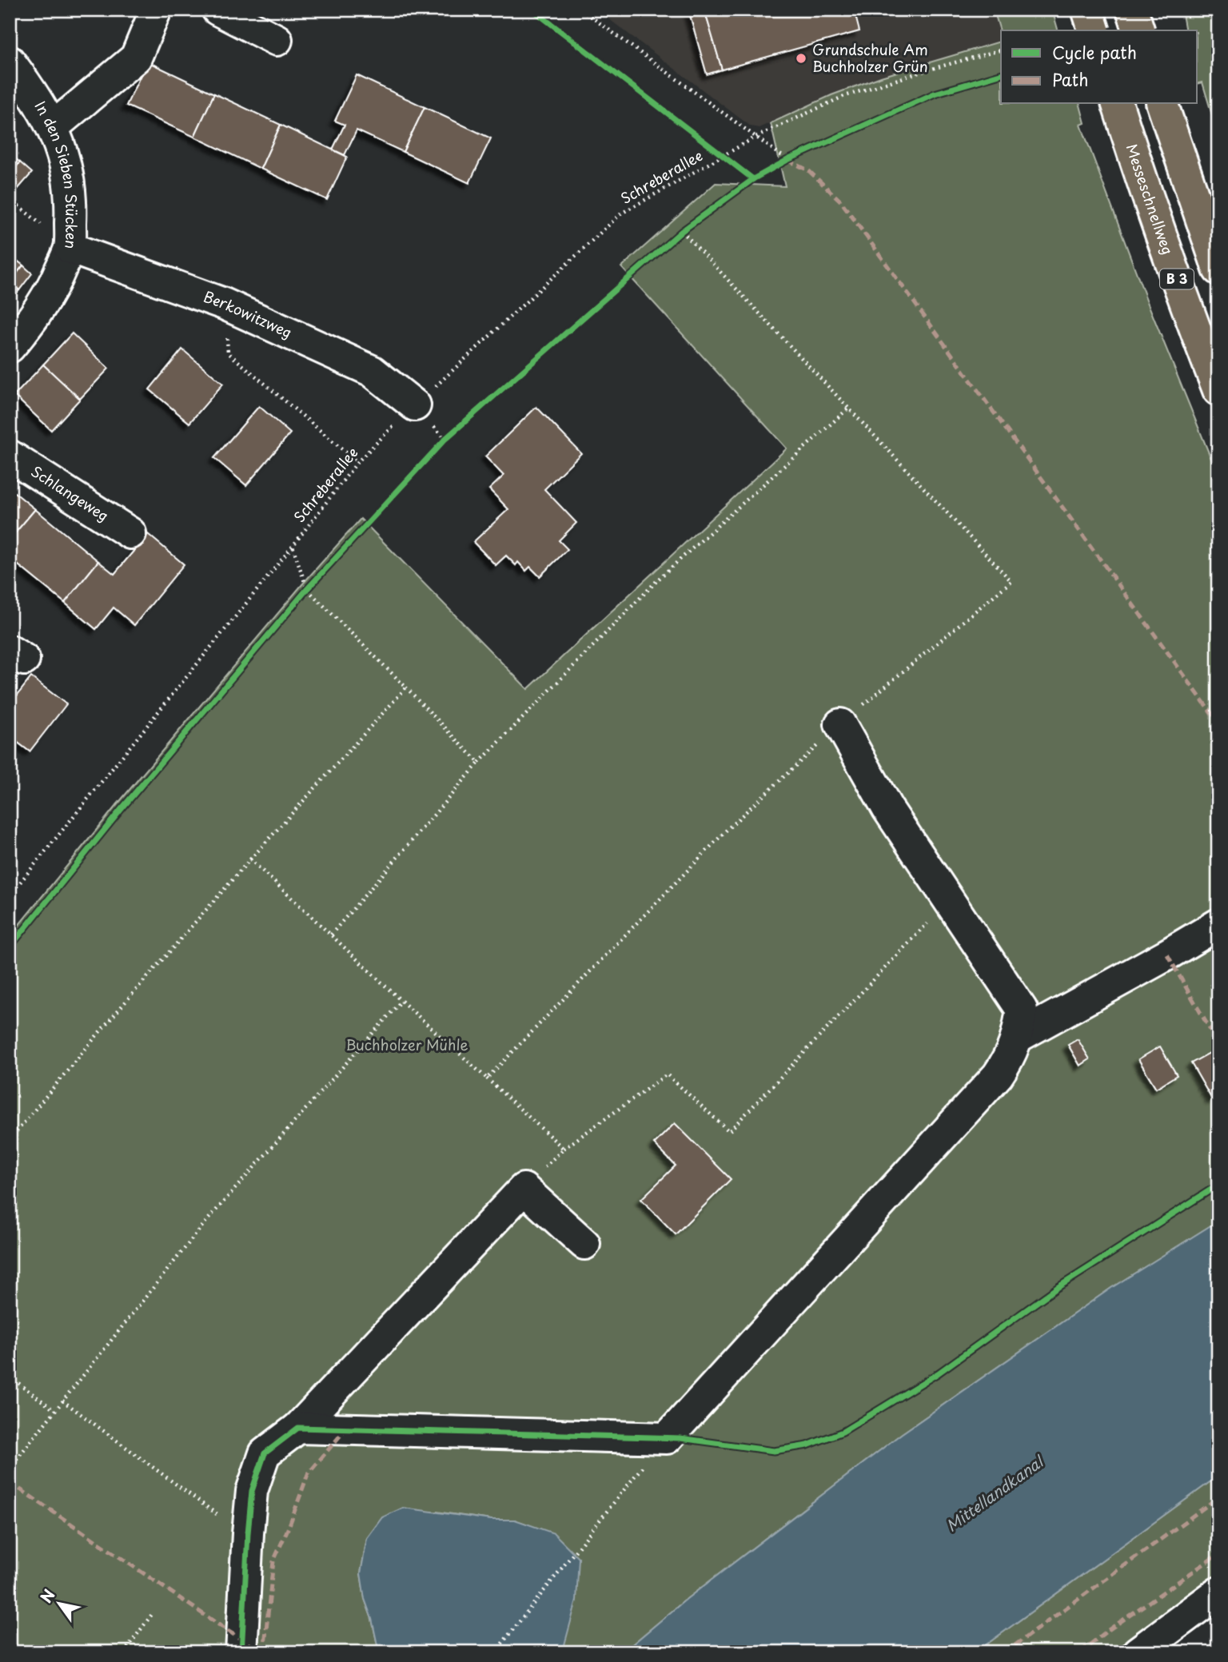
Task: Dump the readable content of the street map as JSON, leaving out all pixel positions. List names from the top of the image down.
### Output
{
  "streets": {
    "highway": ["Messeschnellweg", "B 3"],
    "street": ["In den Sieben Stücken", "Berkowitzweg", "Schlangeweg"],
    "cycle path": ["Schreberallee"]
  },
  "crossings": [
    ["In den Sieben Stücken", "Berkowitzweg"],
    ["Schreberallee", "Berkowitzweg"]
  ],
  "water": ["Mittellandkanal"],
  "parks": ["Buchholzer Mühle"],
  "places": ["Grundschule Am Buchholzer Grün"],
  "legend": ["Cycle path", "Path"],
  "north": "top left"
}
